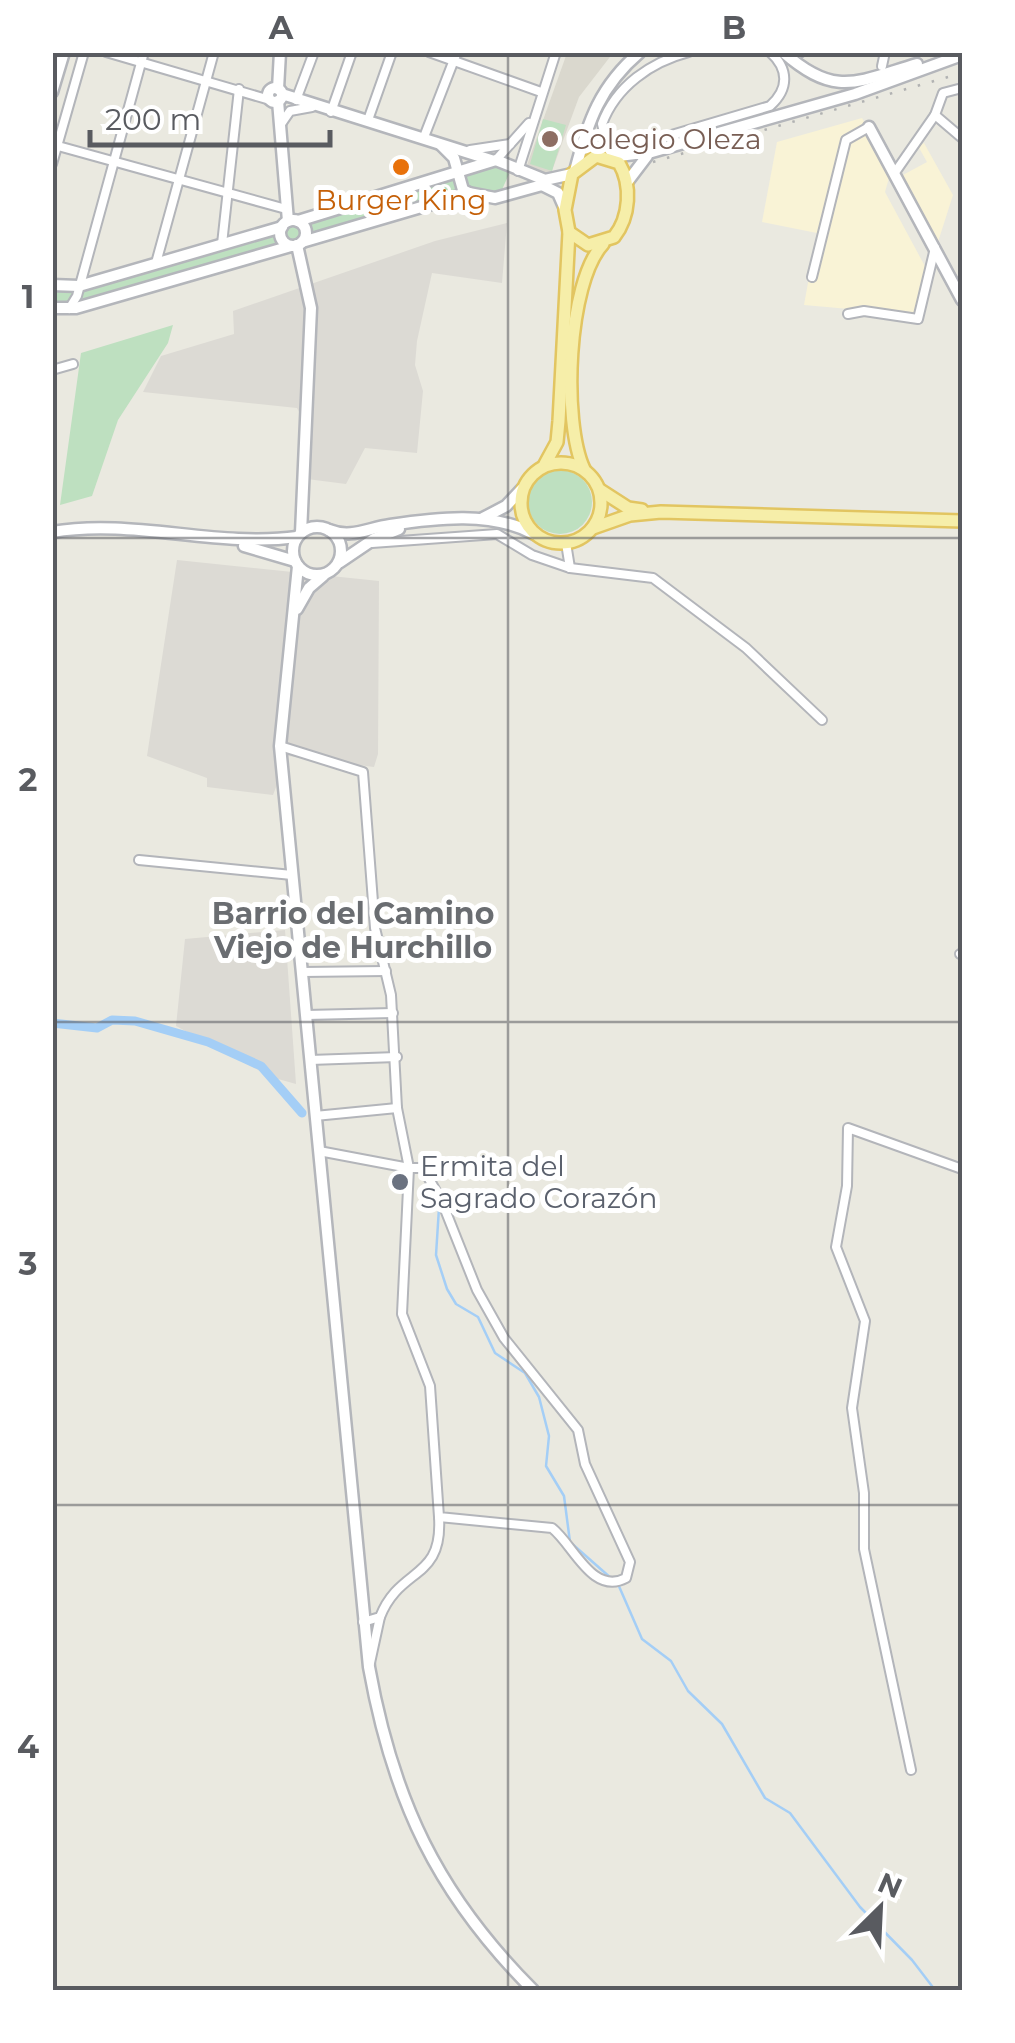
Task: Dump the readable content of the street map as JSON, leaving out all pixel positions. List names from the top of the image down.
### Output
{
  "districts": ["Barrio del Camino Viejo de Hurchillo"],
  "places": ["Colegio Oleza", "Burger King", "Ermita del Sagrado Corazón"],
  "scale_bar": "200 m",
  "north": "top right",
  "grid": {
    "columns": ["A", "B"],
    "rows": [
      "1",
      "2",
      "3",
      "4"
    ]
  }
}
